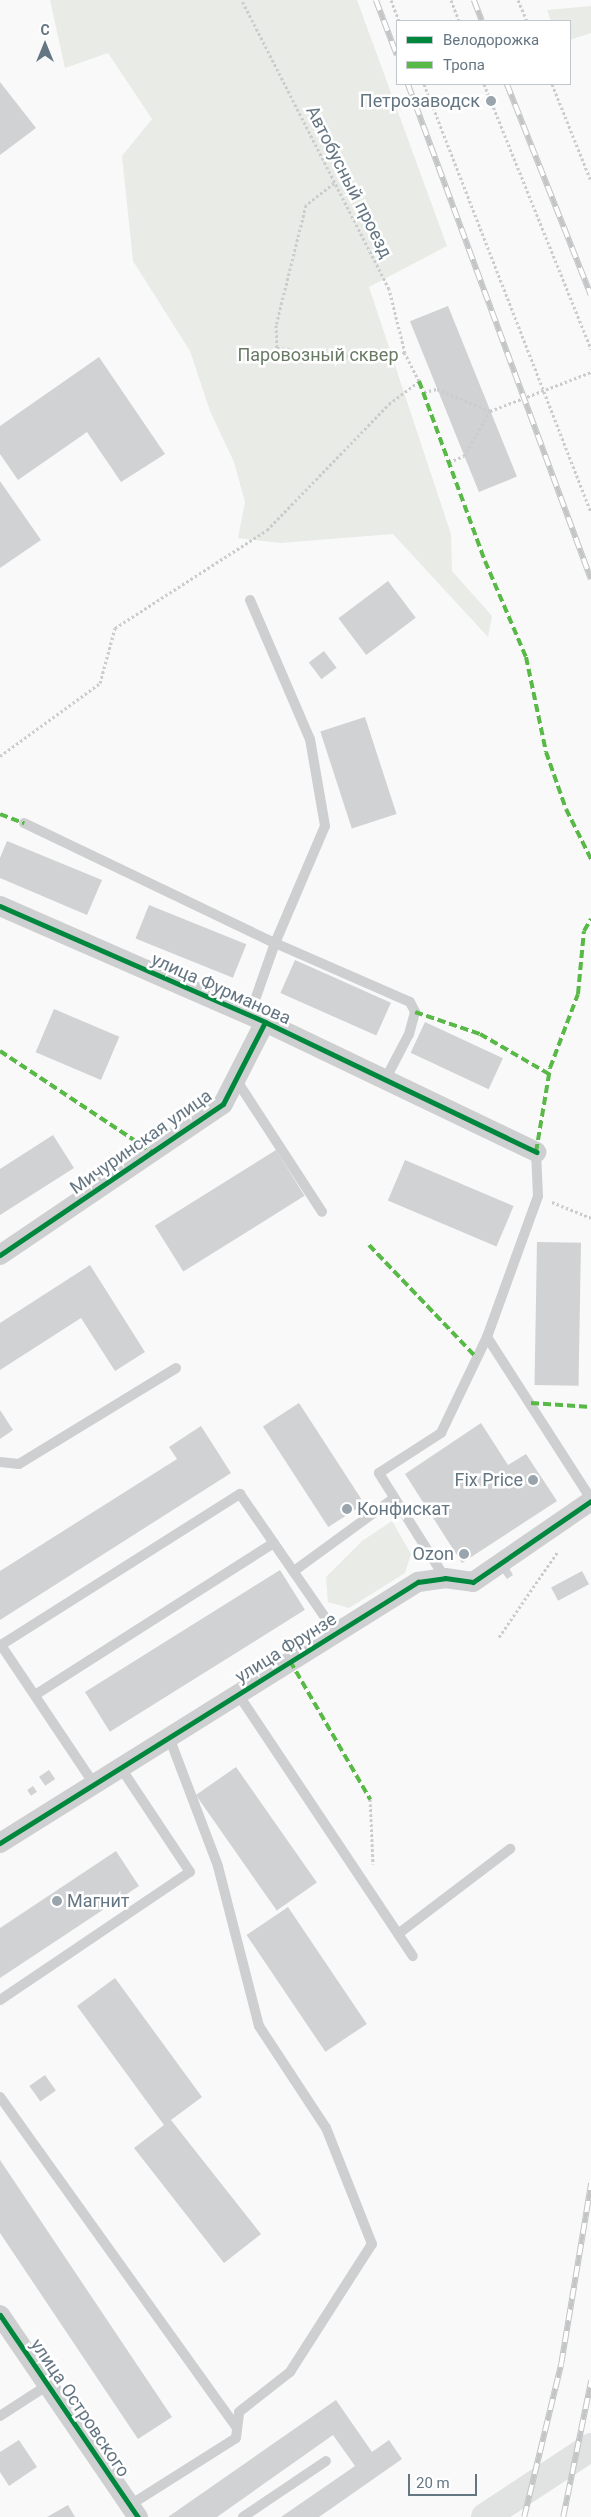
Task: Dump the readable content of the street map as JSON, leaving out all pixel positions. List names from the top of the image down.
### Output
{
  "streets": {
    "street": [
      "улица Фурманова",
      "Мичуринская улица",
      "улица Фрунзе",
      "улица Островского"
    ],
    "path": ["Автобусный проезд"]
  },
  "crossings": [
    ["улица Фурманова", "Мичуринская улица"]
  ],
  "parks": ["Паровозный сквер"],
  "places": [
    "Петрозаводск",
    "Fix Price",
    "Конфискат",
    "Ozon",
    "Магнит"
  ],
  "legend": ["Велодорожка", "Тропа"],
  "scale_bar": "20 m",
  "north": "top"
}
